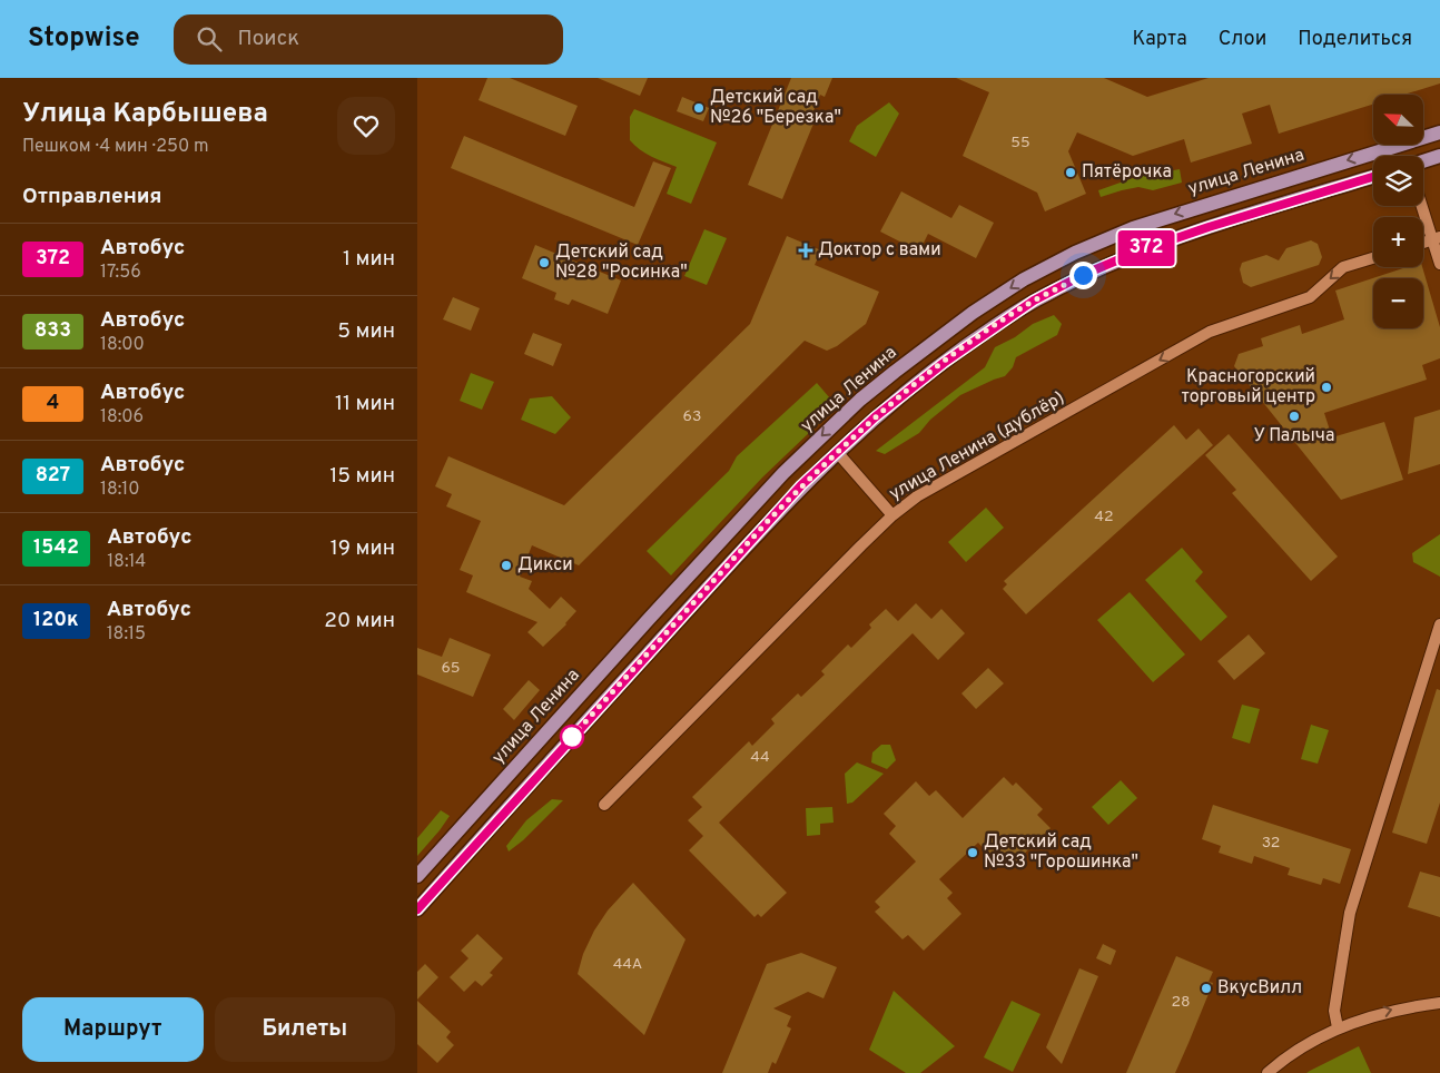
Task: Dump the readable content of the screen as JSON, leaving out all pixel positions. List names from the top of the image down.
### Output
{
  "streets": {
    "main road": ["улица Ленина"],
    "street": ["улица Ленина (дублёр)"]
  },
  "one_way": ["улица Ленина (дублёр)"],
  "places": {
    "other": [
      "Детский сад №26 \"Березка\"",
      "Пятёрочка",
      "Детский сад №28 \"Росинка\"",
      "Красногорский торговый центр",
      "У Палыча",
      "Дикси",
      "Детский сад №33 \"Горошинка\"",
      "ВкусВилл"
    ],
    "health": ["Доктор с вами"]
  },
  "lines": ["bus line 372"],
  "house_numbers": [
    "55",
    "63",
    "42",
    "65",
    "44",
    "32",
    "44А",
    "28"
  ],
  "north": "top left",
  "page": {
    "header": "Stopwise",
    "search": "Поиск",
    "nav": ["Карта", "Слои", "Поделиться"],
    "heading": [
      ["Улица Карбышева", "Пешком · 4 мин · 250 m"],
      "Отправления"
    ],
    "on_map": "372",
    "map_buttons": ["+", "−"],
    "list": [
      {
        "mark": "372",
        "name": "Автобус",
        "note": "17:56",
        "value": "1 мин"
      },
      {
        "mark": "833",
        "name": "Автобус",
        "note": "18:00",
        "value": "5 мин"
      },
      {
        "mark": "4",
        "name": "Автобус",
        "note": "18:06",
        "value": "11 мин"
      },
      {
        "mark": "827",
        "name": "Автобус",
        "note": "18:10",
        "value": "15 мин"
      },
      {
        "mark": "1542",
        "name": "Автобус",
        "note": "18:14",
        "value": "19 мин"
      },
      {
        "mark": "120к",
        "name": "Автобус",
        "note": "18:15",
        "value": "20 мин"
      }
    ],
    "buttons": ["Маршрут", "Билеты"]
  }
}
